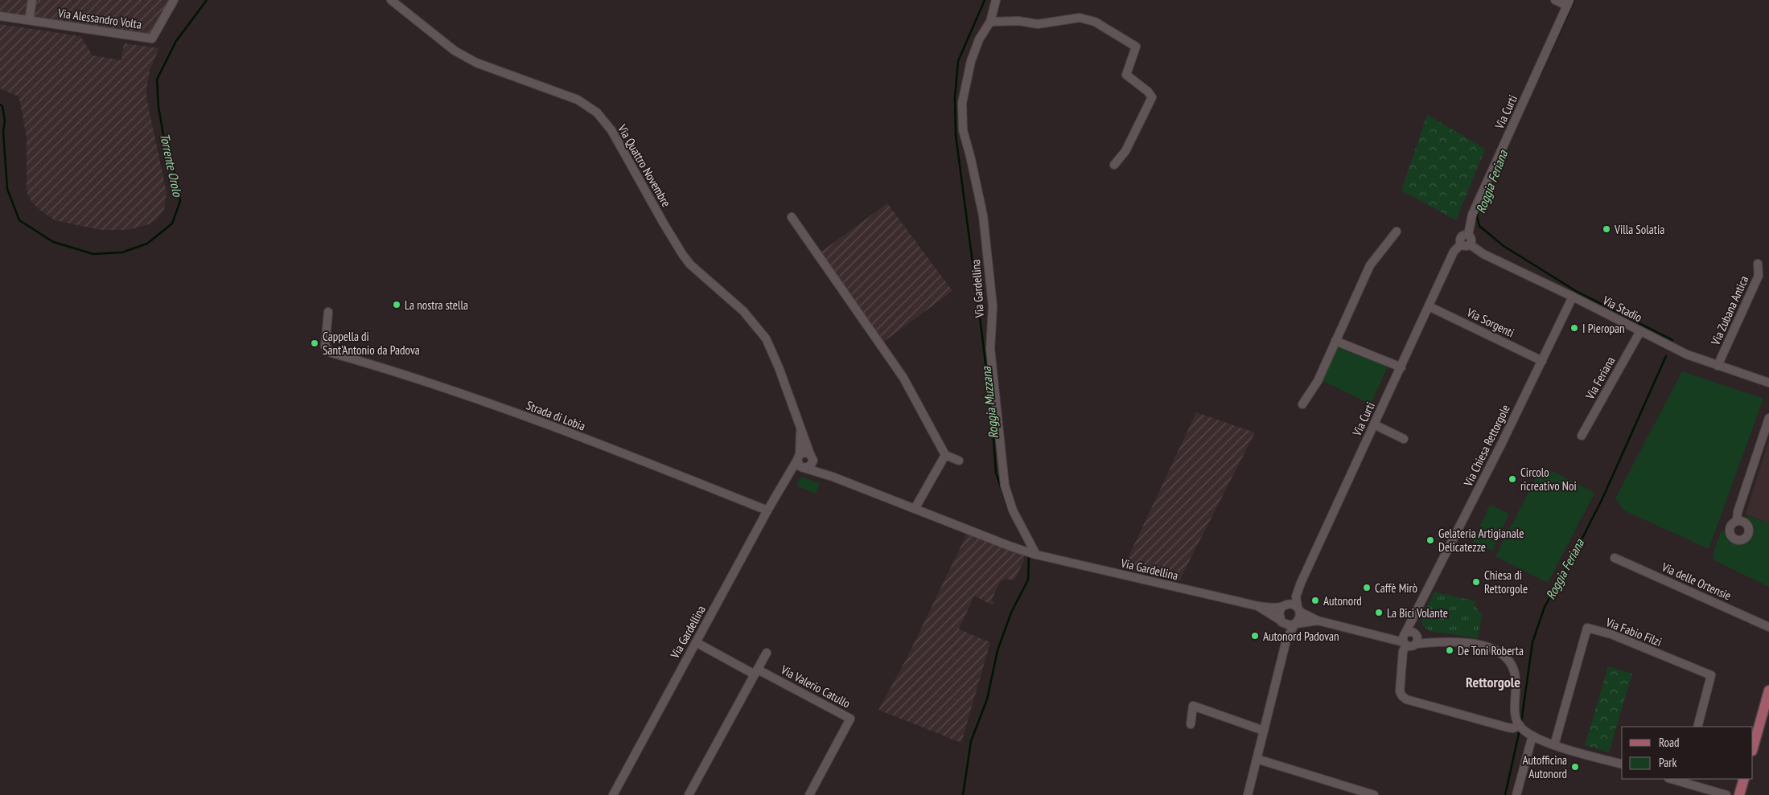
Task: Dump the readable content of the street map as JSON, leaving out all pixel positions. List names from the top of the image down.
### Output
{
  "streets": {
    "street": [
      "Via Alessandro Volta",
      "Via Curti",
      "Via Quattro Novembre",
      "Via Gardellina",
      "Via Stadio",
      "Via Zubana Antica",
      "Via Sorgenti",
      "Via Feriana",
      "Strada di Lobia",
      "Via Chiesa Rettorgole",
      "Via delle Ortensie",
      "Via Fabio Filzi",
      "Via Valerio Catullo"
    ]
  },
  "crossings": [
    ["Via Curti", "Via Gardellina"],
    ["Via Curti", "Via Stadio"],
    ["Via Curti", "Via Sorgenti"],
    ["Via Quattro Novembre", "Via Gardellina"],
    ["Via Gardellina", "Strada di Lobia"],
    ["Via Gardellina", "Via Chiesa Rettorgole"],
    ["Via Gardellina", "Via Valerio Catullo"],
    ["Via Stadio", "Via Zubana Antica"],
    ["Via Stadio", "Via Feriana"],
    ["Via Stadio", "Via Chiesa Rettorgole"],
    ["Via Sorgenti", "Via Chiesa Rettorgole"]
  ],
  "districts": ["Rettorgole"],
  "water": ["Torrente Orolo", "Roggia Feriana", "Roggia Muzzana"],
  "places": [
    "Villa Solatia",
    "La nostra stella",
    "I Pieropan",
    "Cappella di Sant'Antonio da Padova",
    "Circolo ricreativo Noi",
    "Gelateria Artigianale Delicatezze",
    "Chiesa di Rettorgole",
    "Caffè Mirò",
    "Autonord",
    "La Bici Volante",
    "Autonord Padovan",
    "De Toni Roberta",
    "Autofficina Autonord"
  ],
  "legend": ["Road", "Park"]
}
